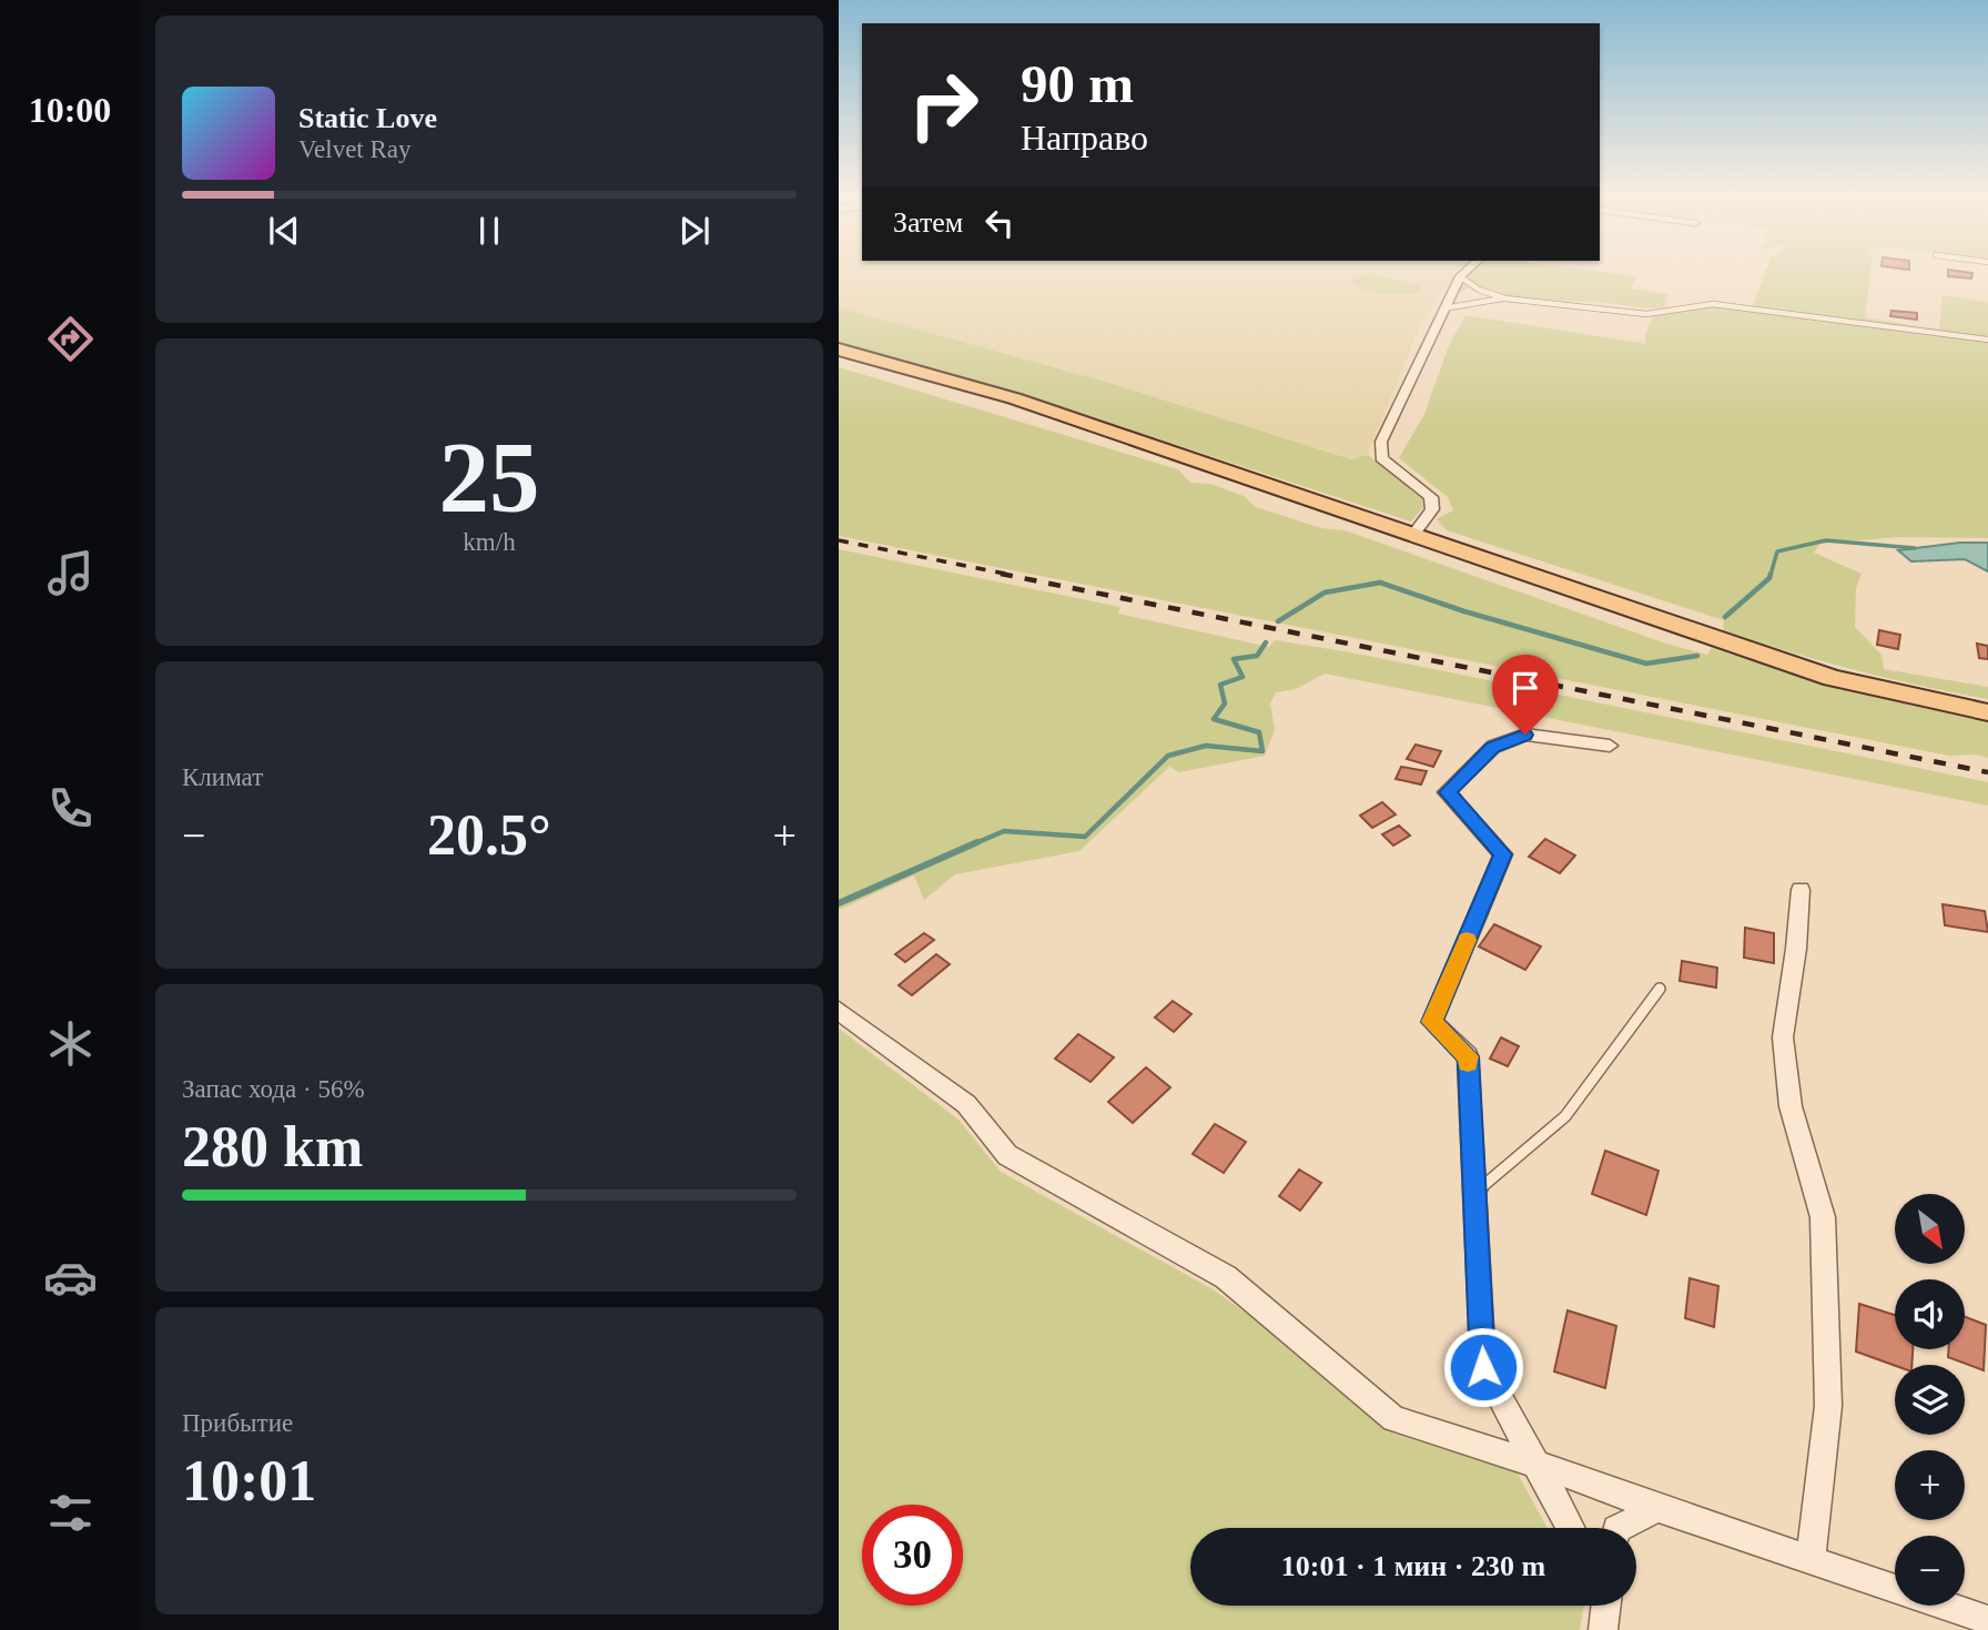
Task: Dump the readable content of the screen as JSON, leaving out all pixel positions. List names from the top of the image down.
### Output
{
  "north": "bottom right",
  "page": {
    "tabs": "10:00",
    "turn": ["90 m", "Направо"],
    "song": ["Static Love", "Velvet Ray"],
    "then": "Затем",
    "tile": [
      ["25", "km/h"],
      "Климат",
      ["Запас хода · 56%", "280 km"],
      ["Прибытие", "10:01"]
    ],
    "heat": ["−", "20.5°", "+"],
    "map_buttons": ["+", "−"],
    "limit": "30",
    "trip": "10:01 · 1 мин · 230 m"
  }
}
